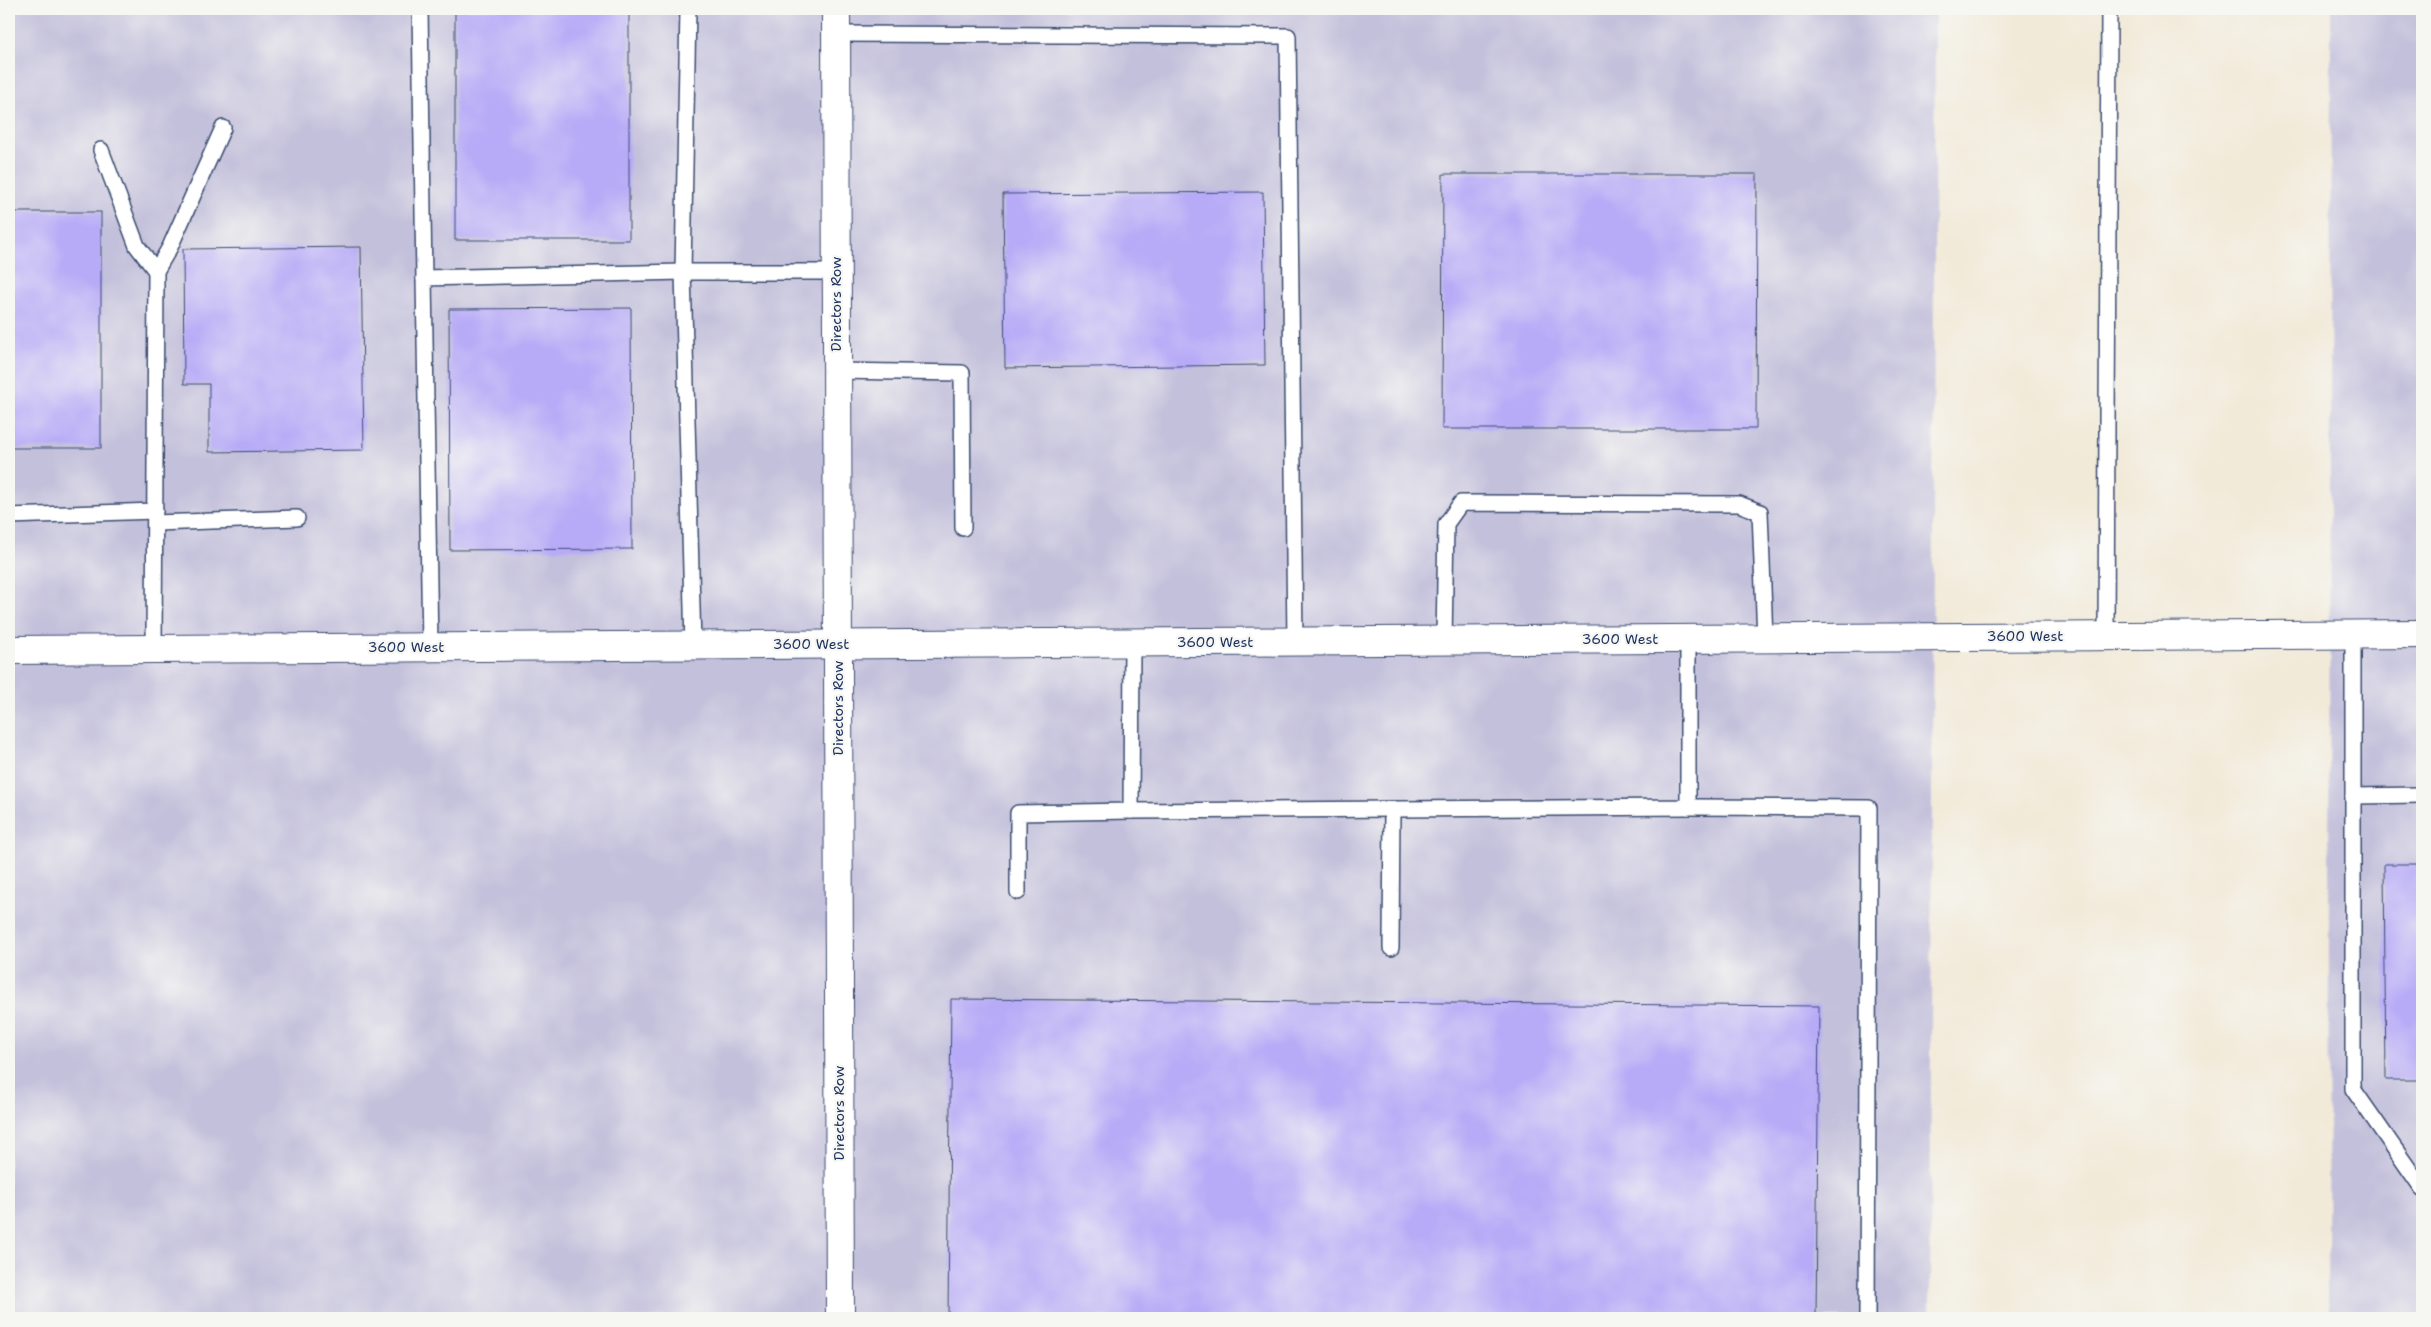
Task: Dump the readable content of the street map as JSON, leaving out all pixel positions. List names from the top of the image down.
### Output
{
  "streets": {
    "street": ["Directors Row", "3600 West"]
  },
  "crossings": [
    ["Directors Row", "3600 West"]
  ]
}
